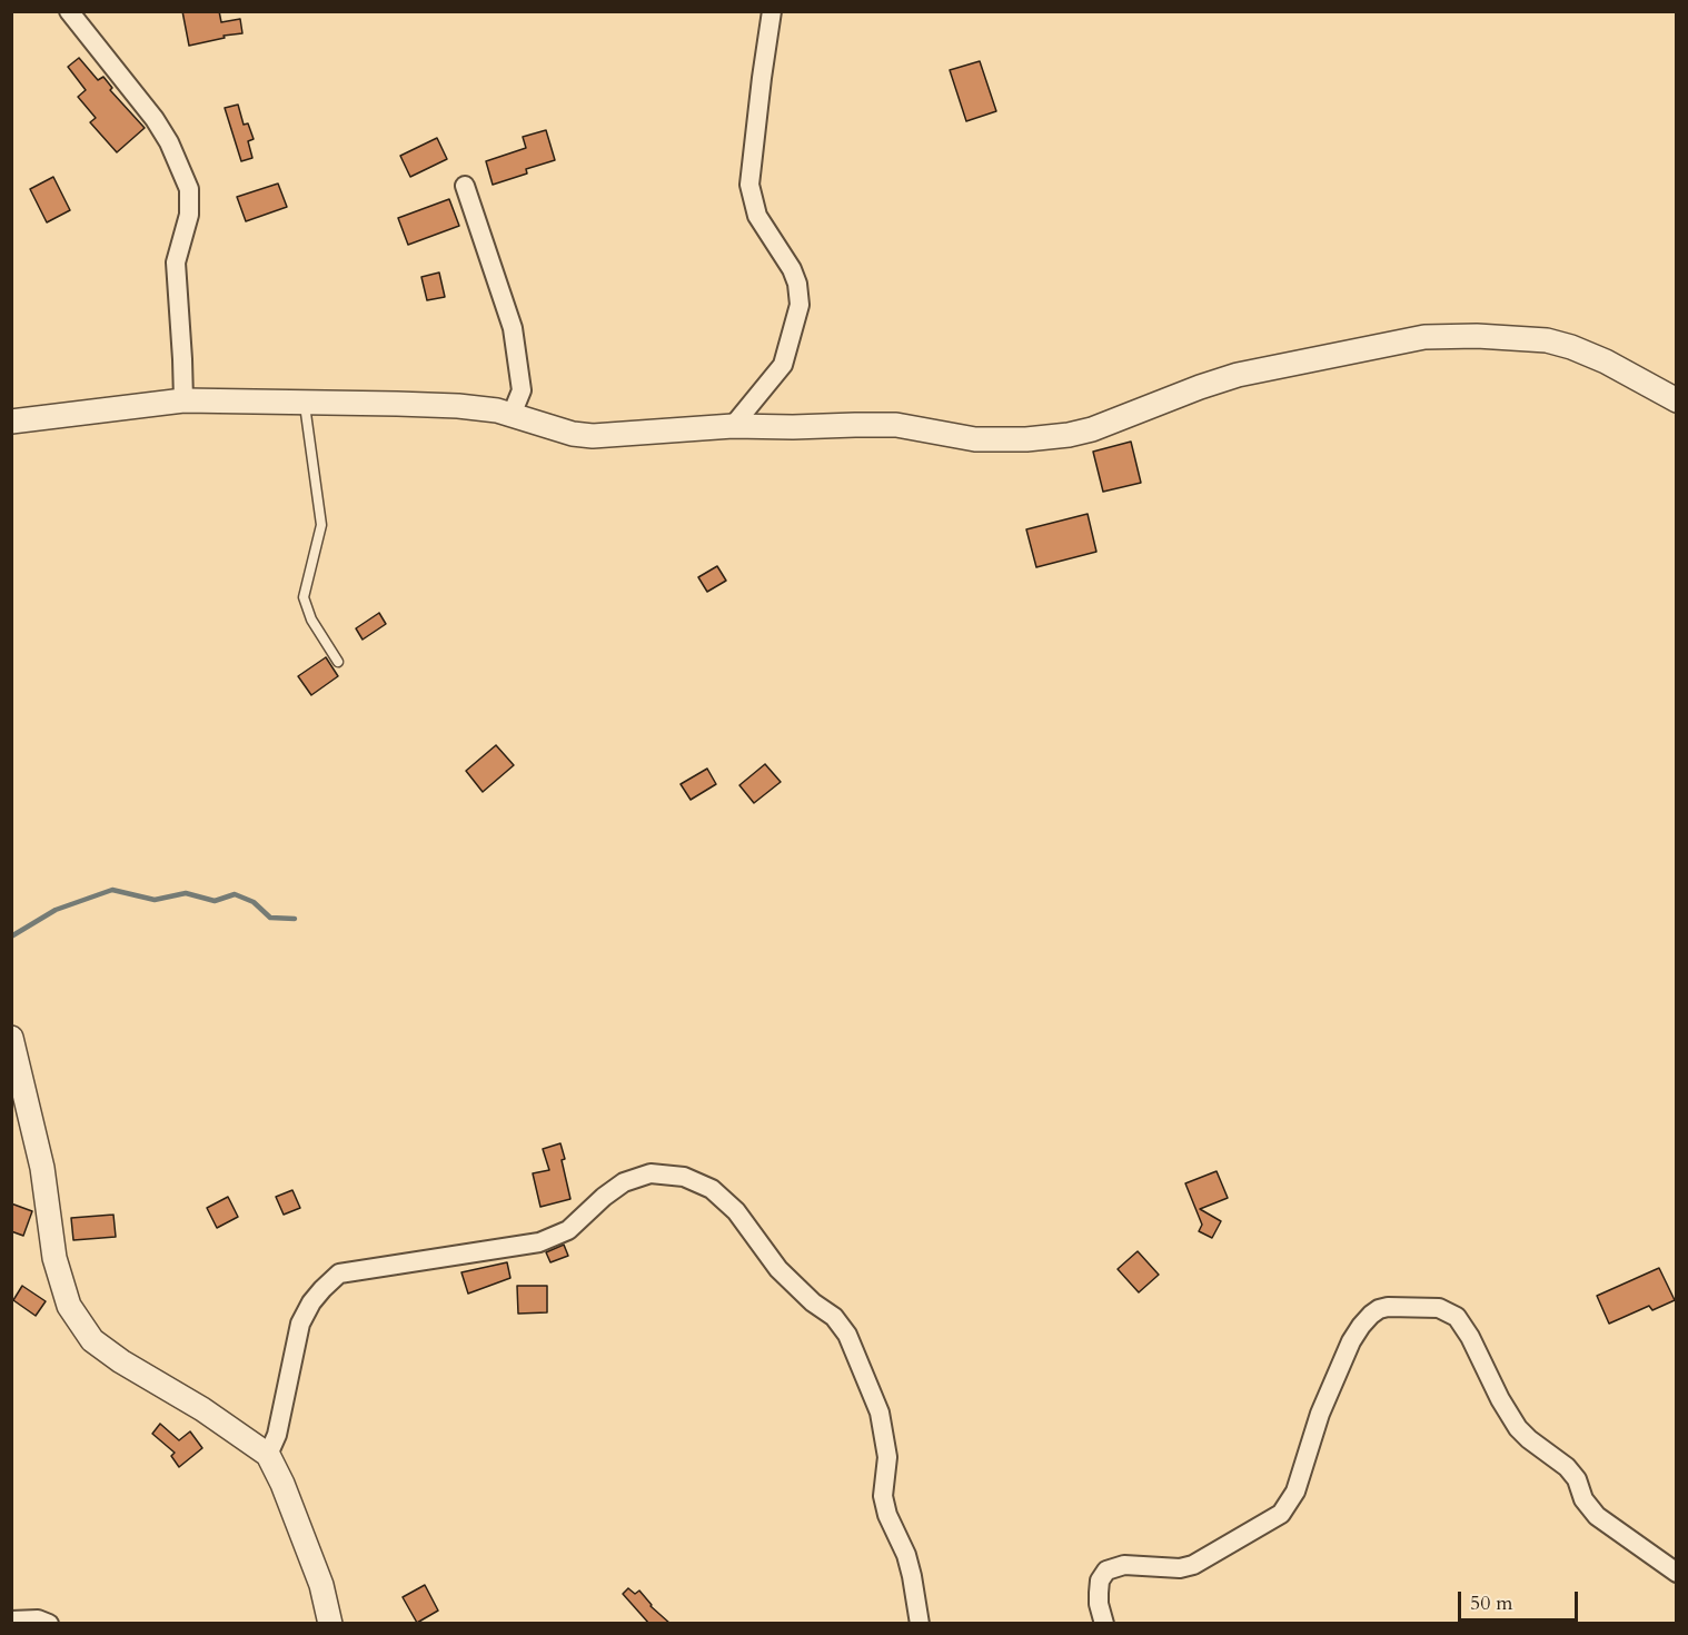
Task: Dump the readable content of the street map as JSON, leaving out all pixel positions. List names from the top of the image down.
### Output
{
  "scale_bar": "50 m"
}
